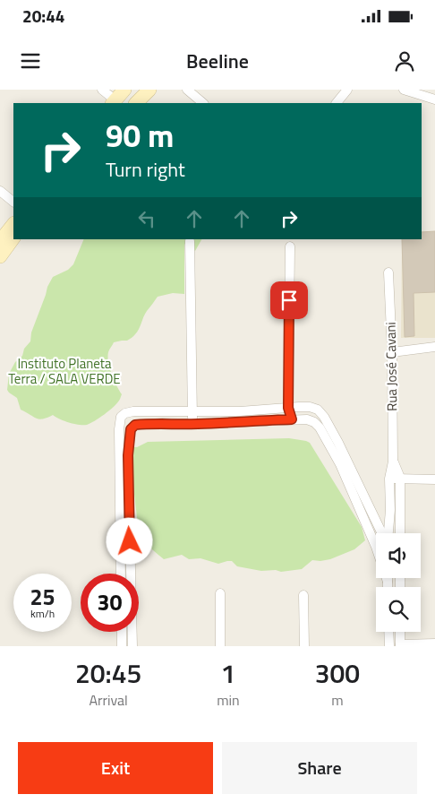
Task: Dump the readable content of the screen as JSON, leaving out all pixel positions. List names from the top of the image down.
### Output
{
  "streets": {
    "street": ["Rua José Cavani"]
  },
  "parks": ["Instituto Planeta Terra / SALA VERDE"],
  "page": {
    "status": "20:44",
    "header": "Beeline",
    "turn": ["90 m", "Turn right"],
    "speed": "25 km/h",
    "limit": "30",
    "eta": [
      "20:45",
      "Arrival",
      "1",
      "min",
      "300",
      "m"
    ],
    "buttons": ["Exit", "Share"]
  }
}
